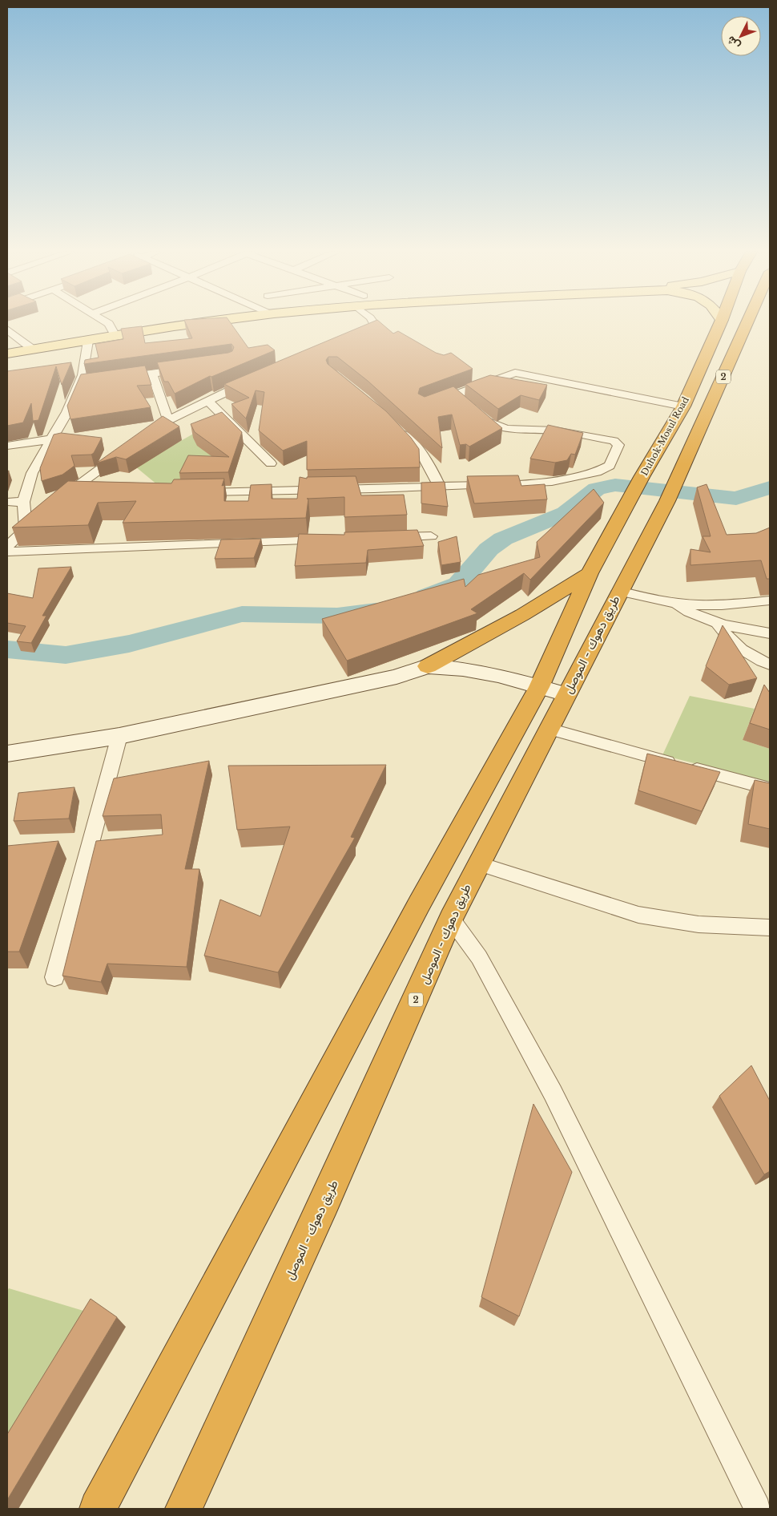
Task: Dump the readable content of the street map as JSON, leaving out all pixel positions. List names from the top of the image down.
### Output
{
  "streets": {
    "highway": ["2", "Duhok-Mosul Road", "طريق دهوك - الموصل"]
  },
  "north": "bottom left"
}
